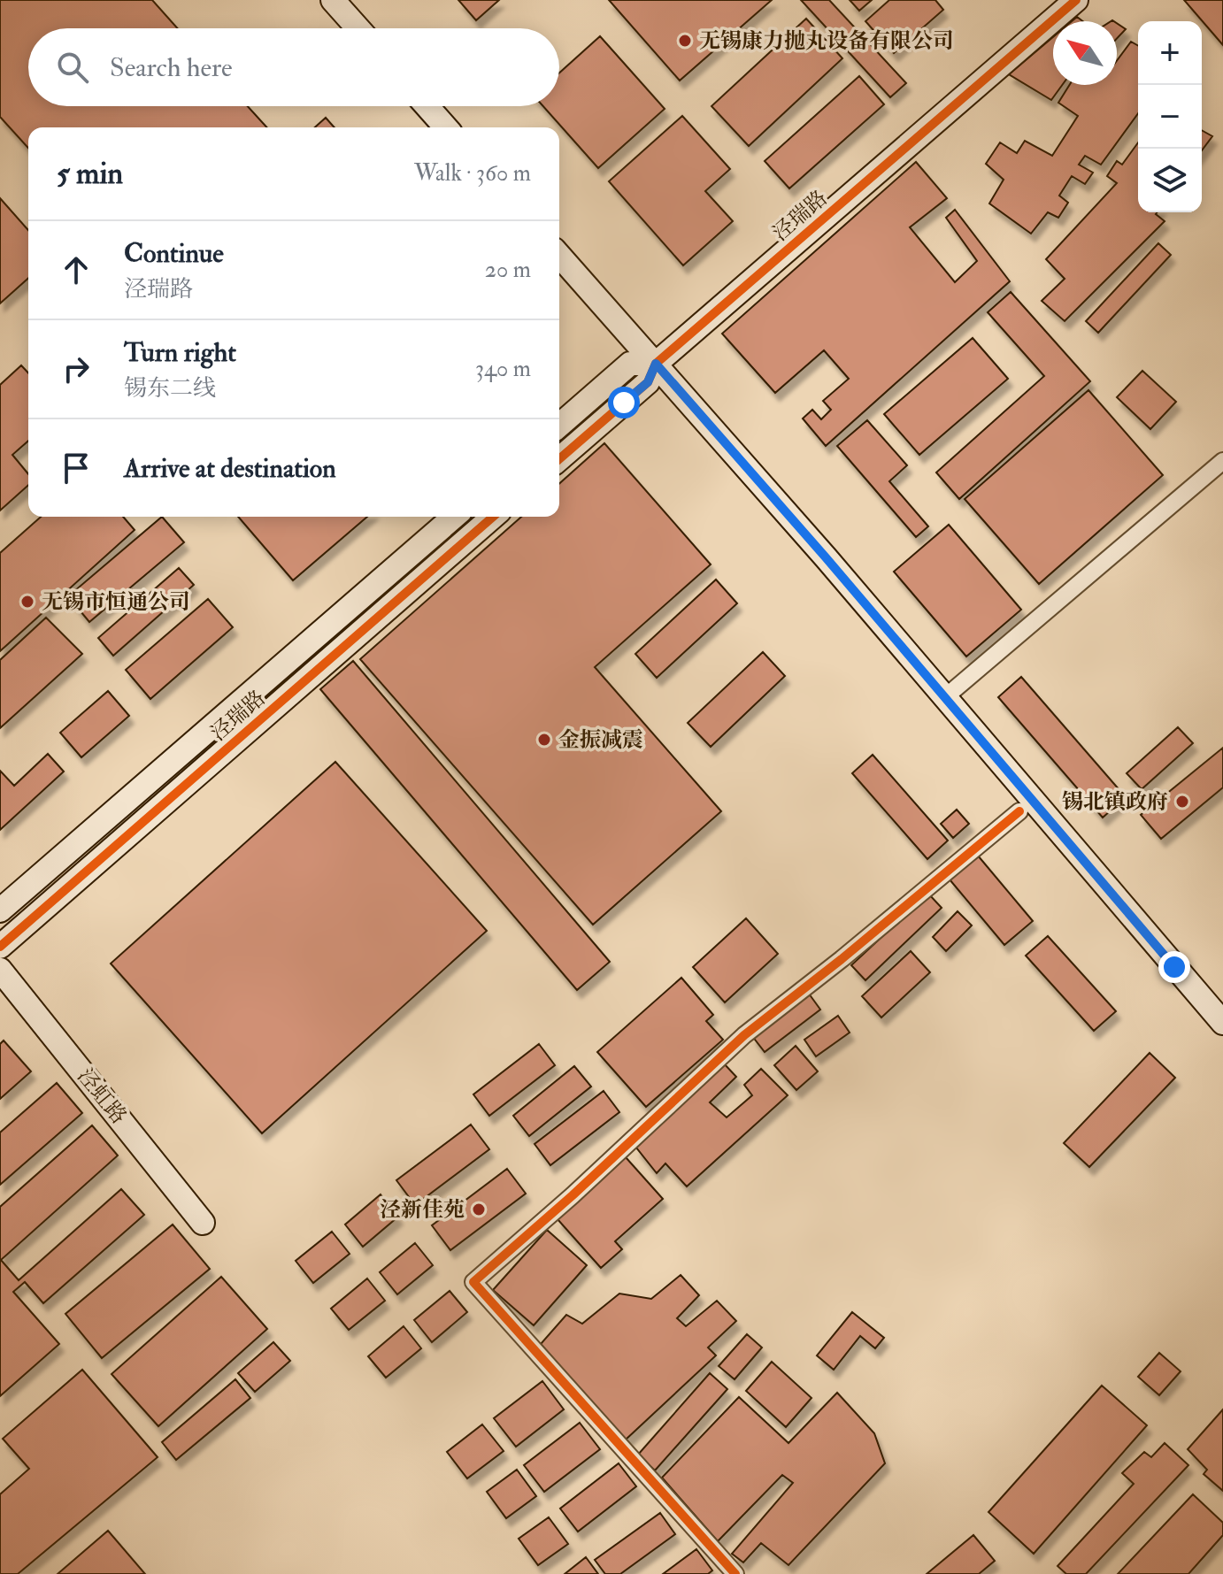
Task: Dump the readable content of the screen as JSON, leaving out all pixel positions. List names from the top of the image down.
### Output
{
  "streets": {
    "street": ["泾瑞路", "泾虹路"]
  },
  "places": [
    "无锡康力抛丸设备有限公司",
    "无锡市恒通公司",
    "金振减震",
    "锡北镇政府",
    "泾新佳苑"
  ],
  "north": "top left",
  "page": {
    "map_buttons": ["+", "−"],
    "search": "Search here",
    "heading": ["5 min", "Walk · 360 m"],
    "list": [
      ["Continue", "泾瑞路", "20 m"],
      ["Turn right", "锡东二线", "340 m"],
      "Arrive at destination"
    ]
  }
}
